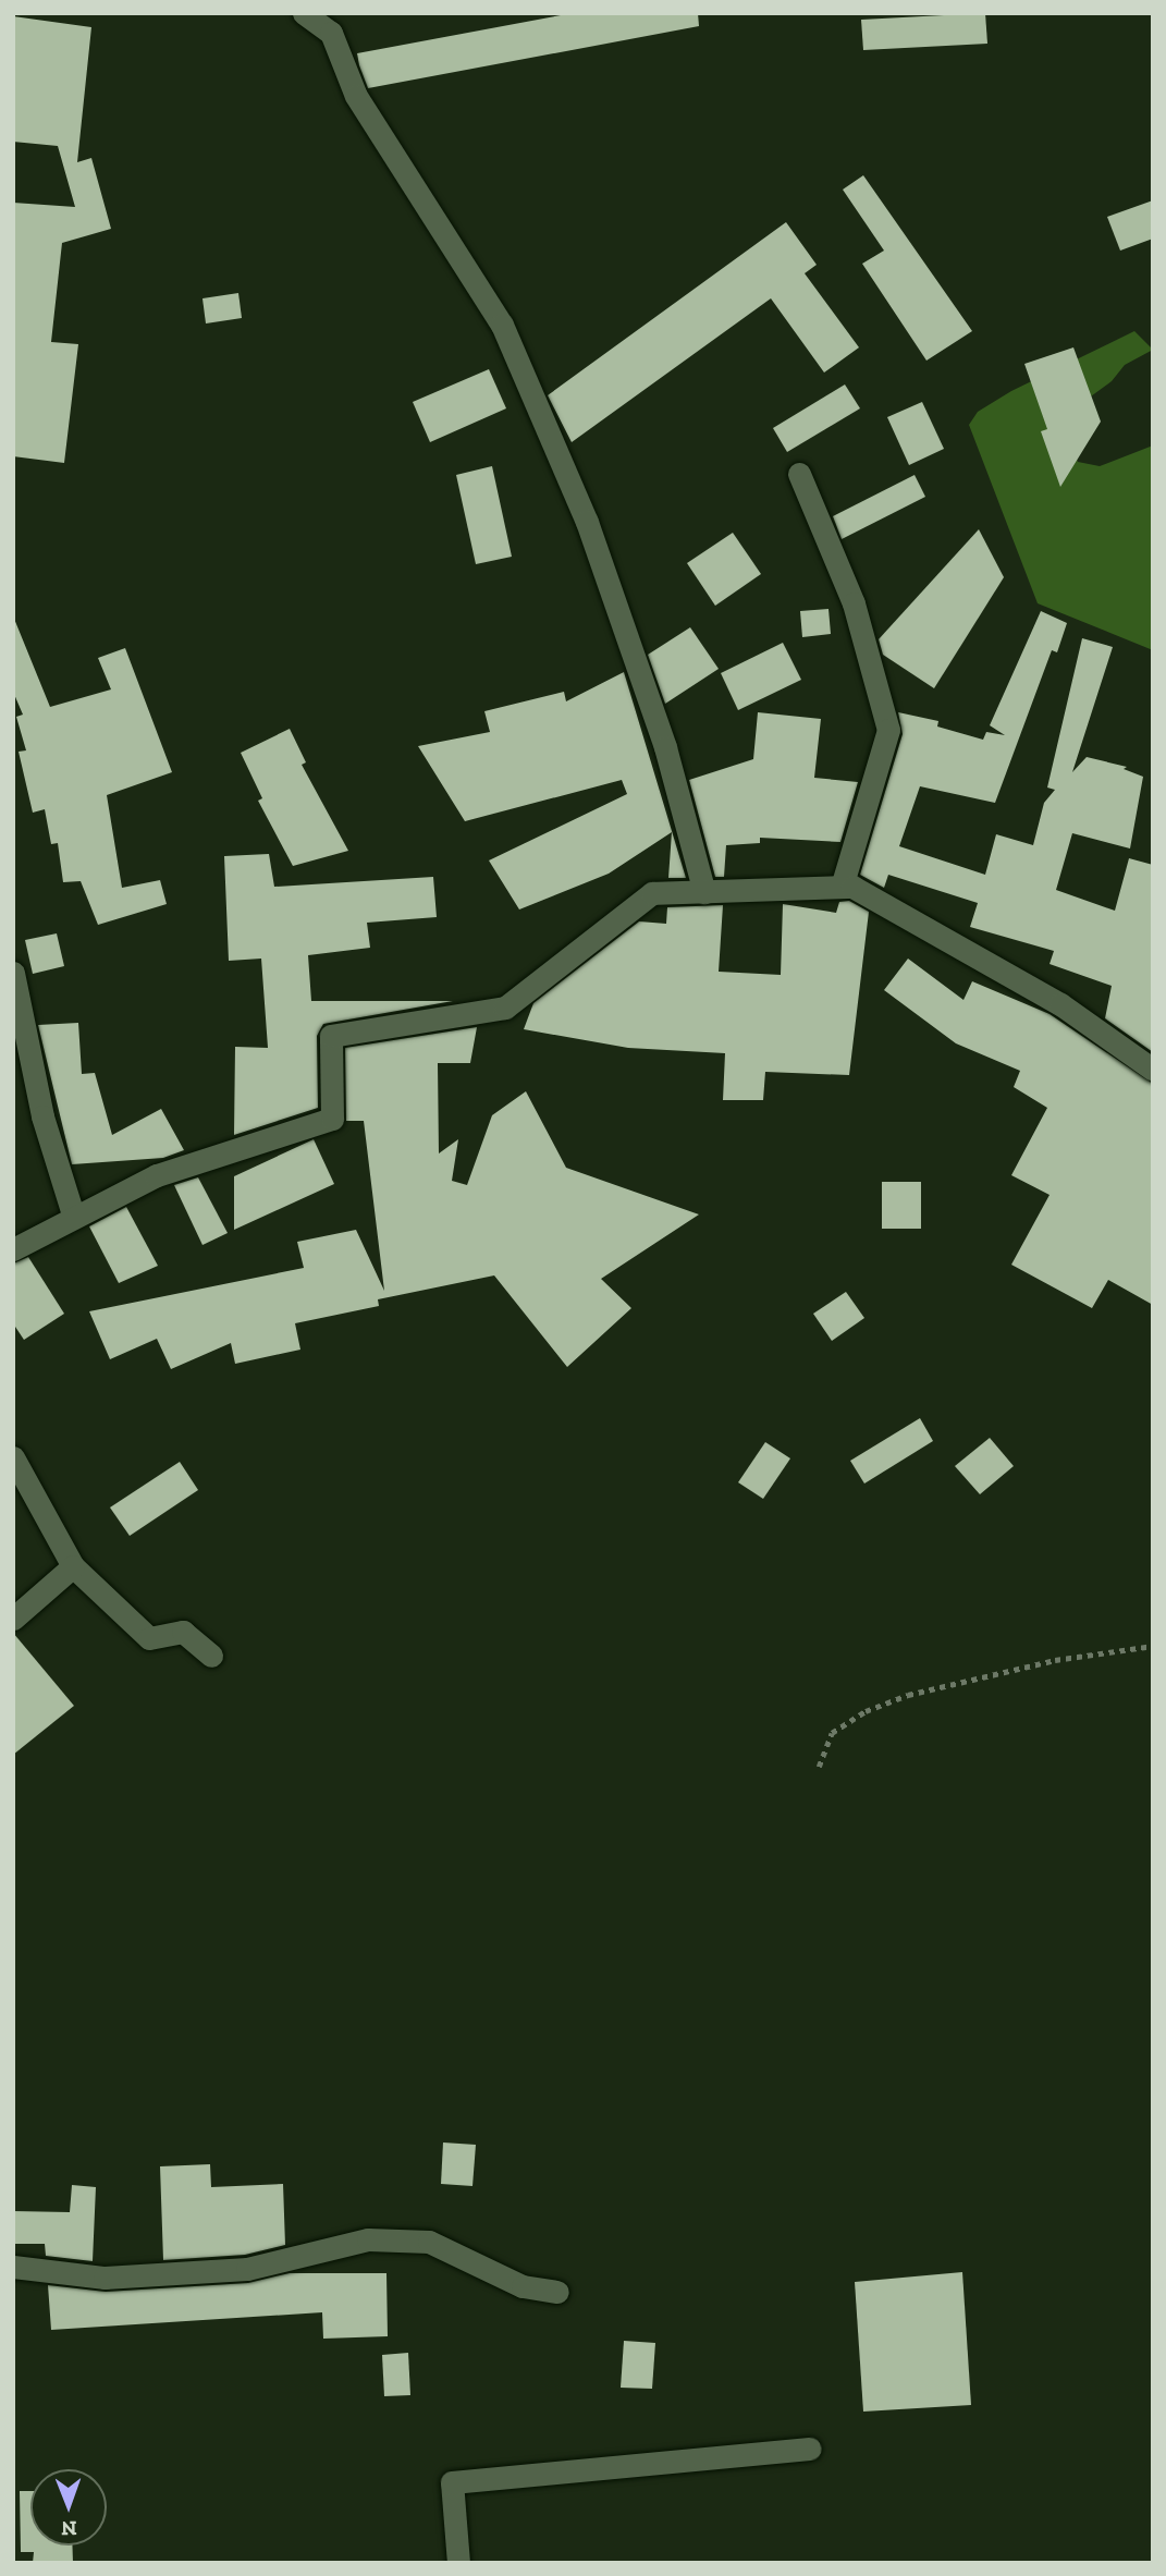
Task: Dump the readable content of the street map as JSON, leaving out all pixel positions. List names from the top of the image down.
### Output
{
  "north": "bottom"
}
